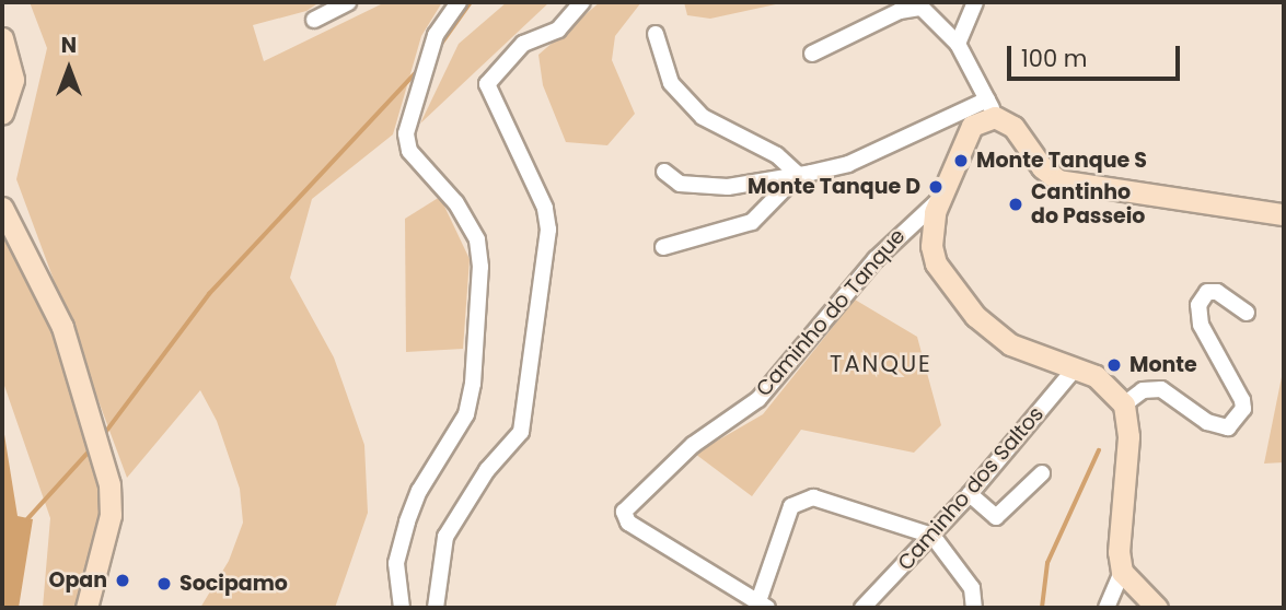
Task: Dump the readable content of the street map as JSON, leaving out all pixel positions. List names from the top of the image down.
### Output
{
  "streets": {
    "street": ["Caminho do Tanque", "Caminho dos Saltos"]
  },
  "districts": ["TANQUE"],
  "places": [
    "Monte Tanque S",
    "Monte Tanque D",
    "Cantinho do Passeio",
    "Monte",
    "Opan",
    "Socipamo"
  ],
  "scale_bar": "100 m",
  "north": "top"
}
